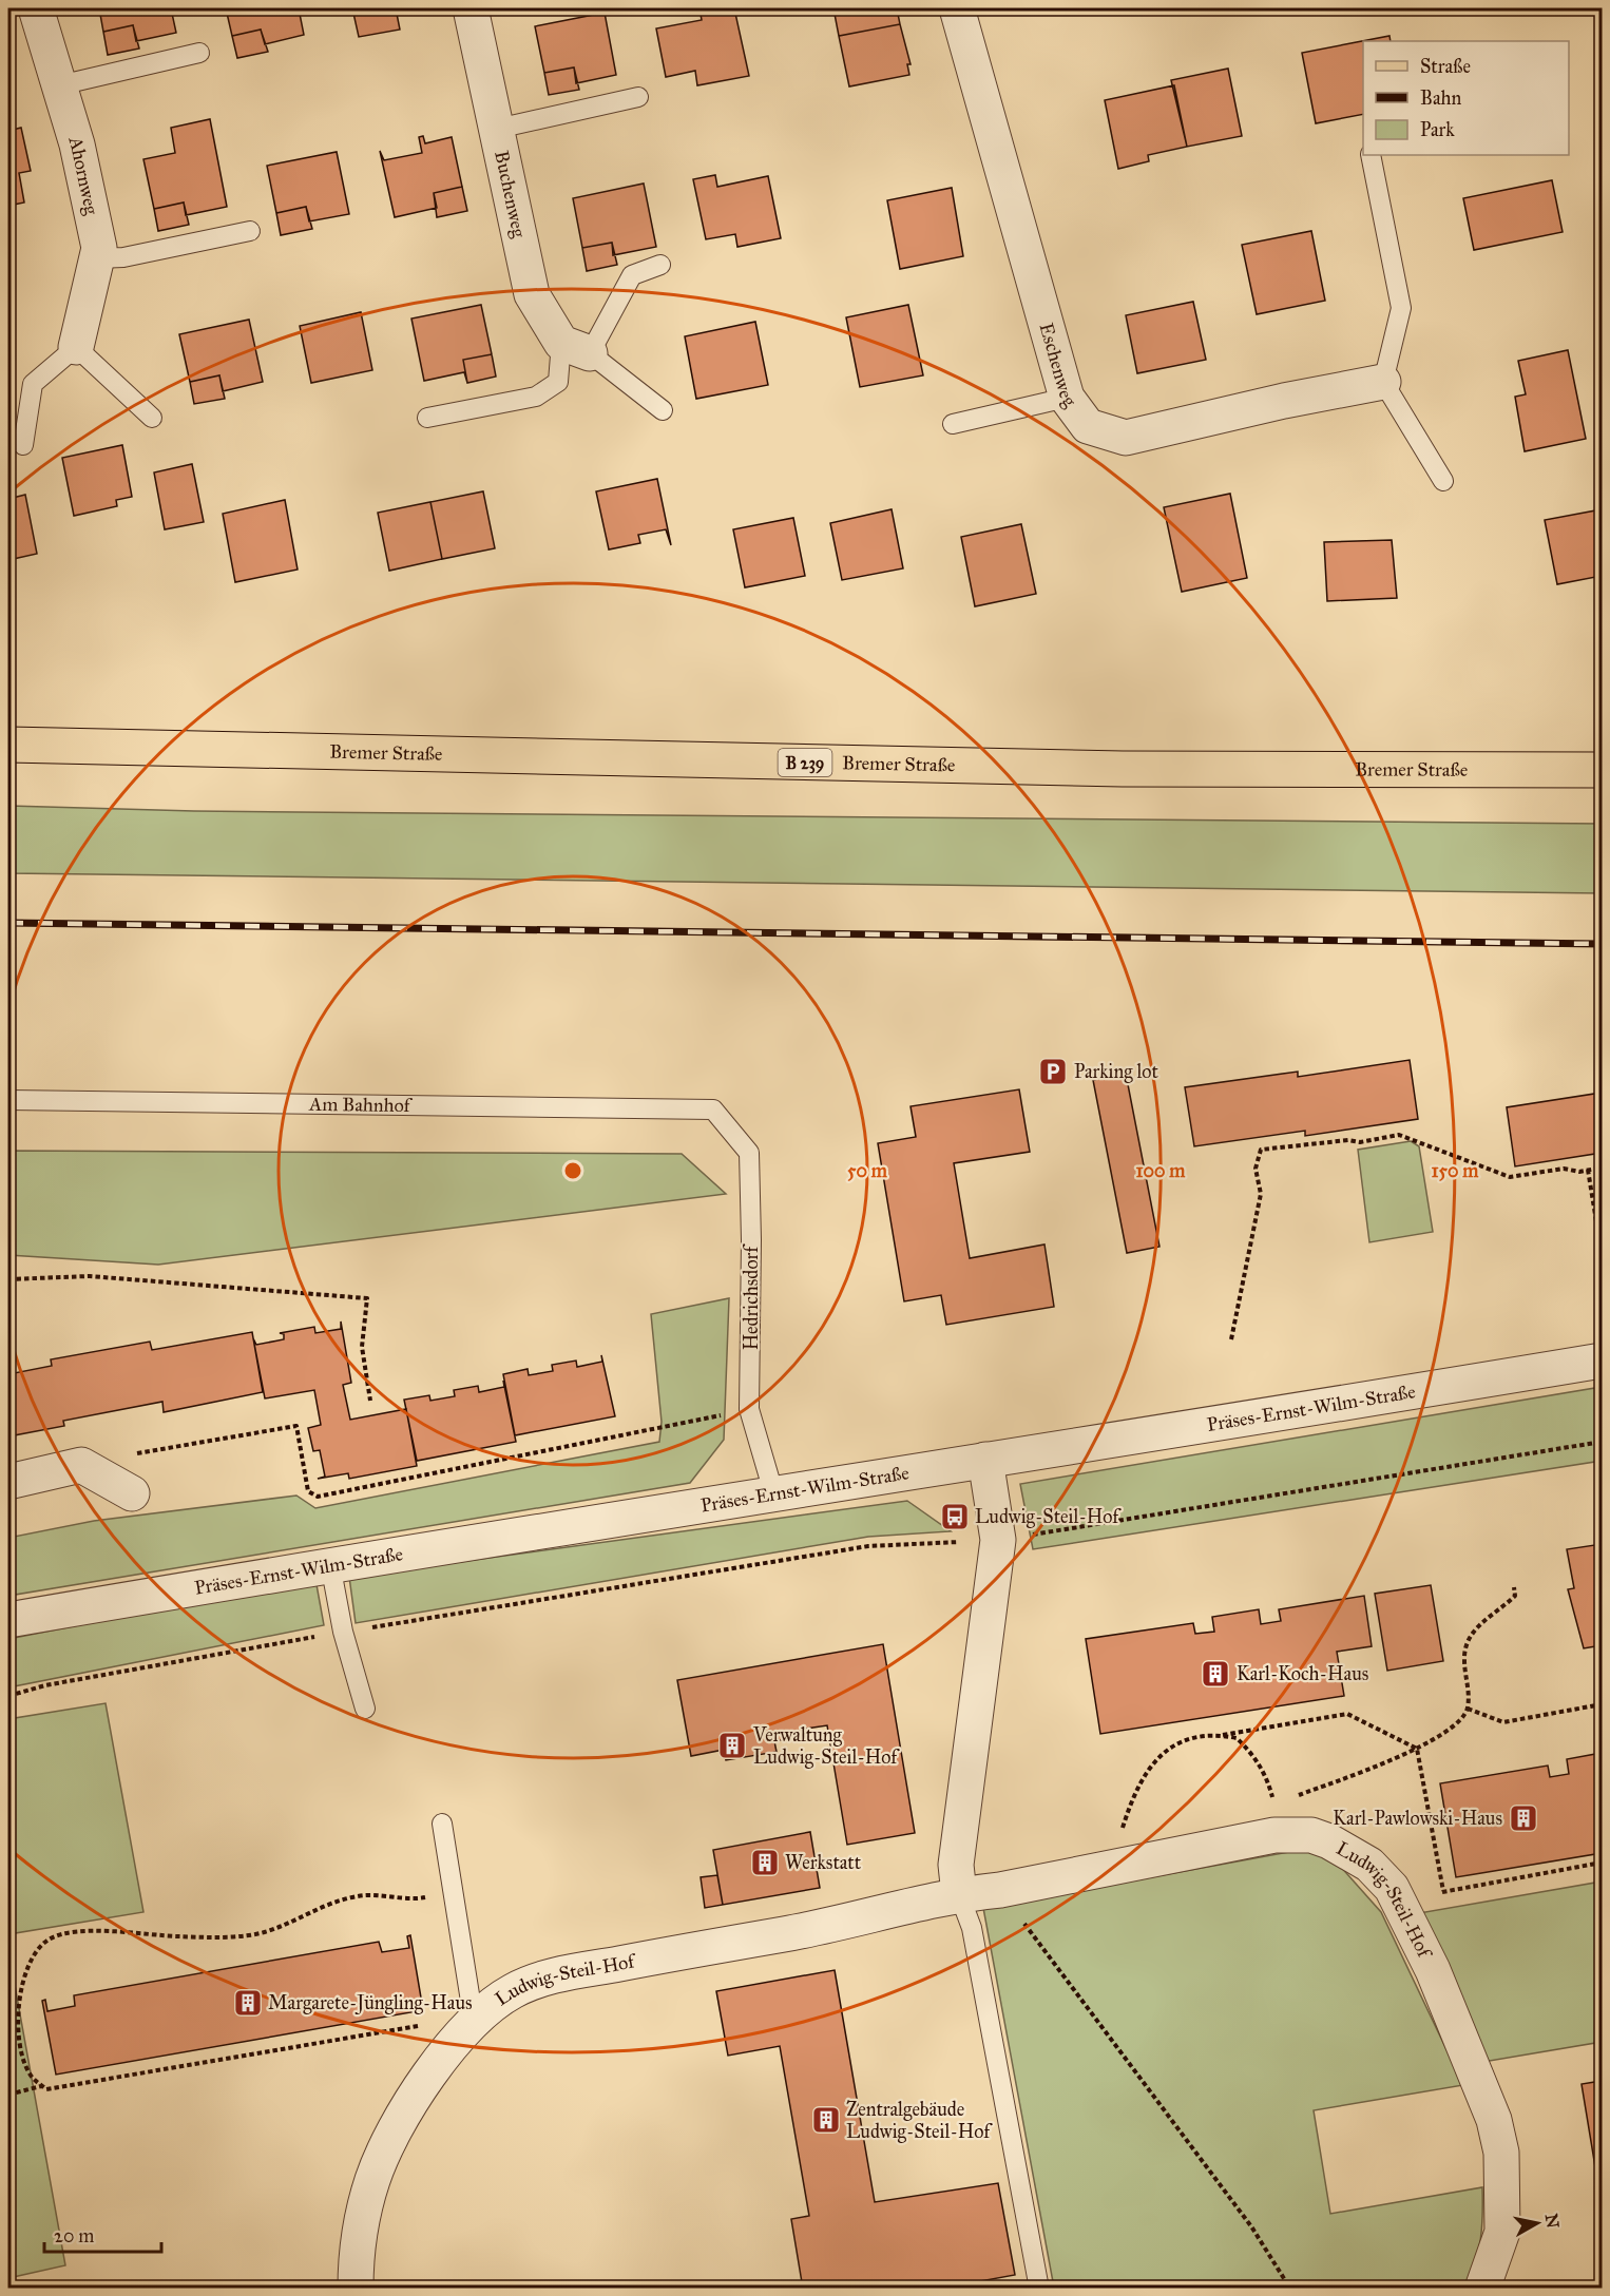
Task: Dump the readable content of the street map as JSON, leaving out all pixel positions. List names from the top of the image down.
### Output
{
  "streets": {
    "main road": ["Bremer Straße", "B 239"],
    "street": [
      "Ahornweg",
      "Buchenweg",
      "Eschenweg",
      "Präses-Ernst-Wilm-Straße",
      "Ludwig-Steil-Hof"
    ],
    "lane": ["Am Bahnhof", "Hedrichsdorf"]
  },
  "crossings": [
    ["Am Bahnhof", "Hedrichsdorf"],
    ["Hedrichsdorf", "Präses-Ernst-Wilm-Straße"]
  ],
  "places": {
    "parking": ["Parking lot"],
    "bus stop": ["Ludwig-Steil-Hof"],
    "building": [
      "Karl-Koch-Haus",
      "Verwaltung Ludwig-Steil-Hof",
      "Karl-Pawlowski-Haus",
      "Werkstatt",
      "Margarete-Jüngling-Haus",
      "Zentralgebäude Ludwig-Steil-Hof"
    ]
  },
  "legend": ["Straße", "Bahn", "Park"],
  "scale_bar": "20 m",
  "north": "right",
  "rings": ["50 m", "100 m", "150 m"]
}
